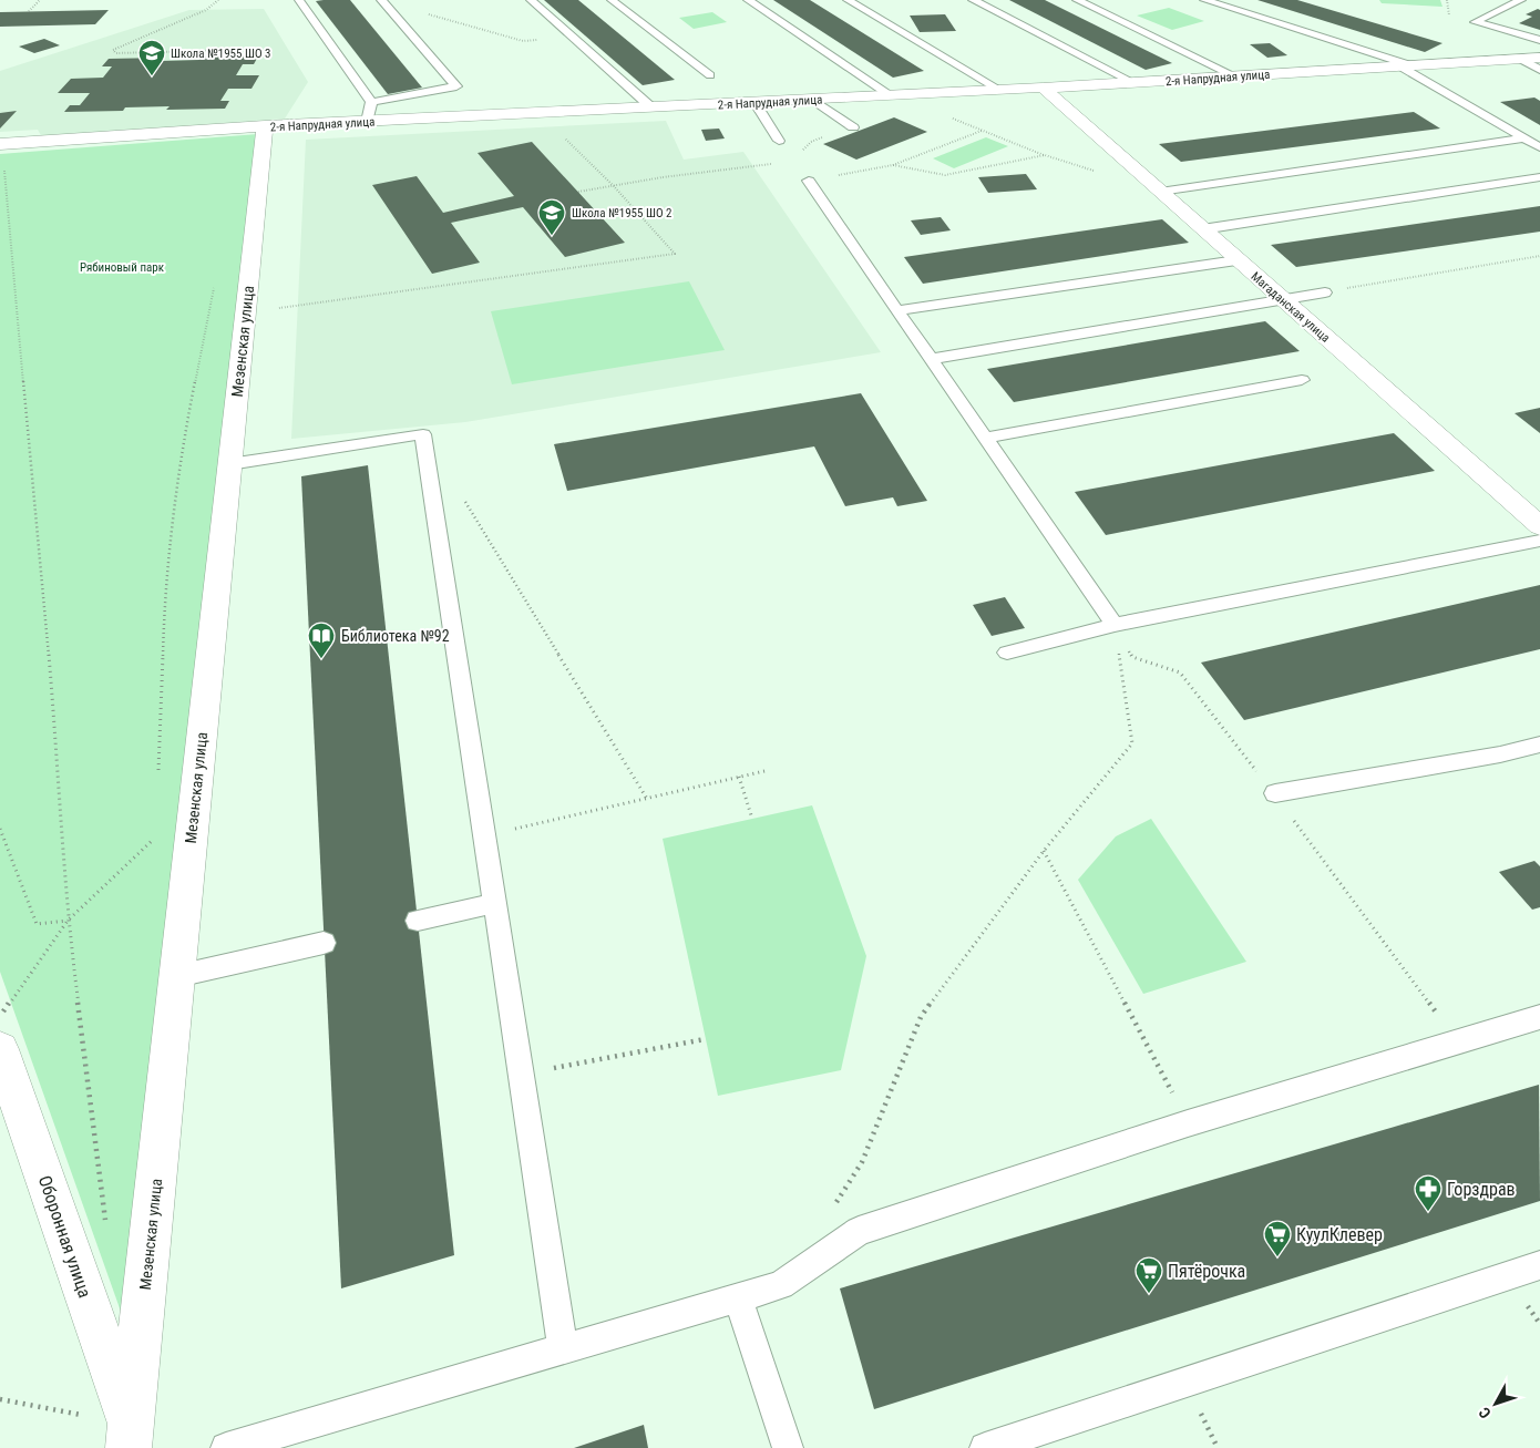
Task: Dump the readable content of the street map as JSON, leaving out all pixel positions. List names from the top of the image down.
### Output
{
  "streets": {
    "street": [
      "2-я Напрудная улица",
      "Магаданская улица",
      "Мезенская улица",
      "Оборонная улица"
    ]
  },
  "crossings": [
    ["2-я Напрудная улица", "Магаданская улица"],
    ["2-я Напрудная улица", "Мезенская улица"],
    ["Мезенская улица", "Оборонная улица"]
  ],
  "parks": ["Рябиновый парк"],
  "places": {
    "school or university": ["Школа №1955 ШО 3", "Школа №1955 ШО 2"],
    "library": ["Библиотека №92"],
    "pharmacy": ["Горздрав"],
    "supermarket": ["КуулКлевер", "Пятёрочка"]
  },
  "north": "bottom left"
}
